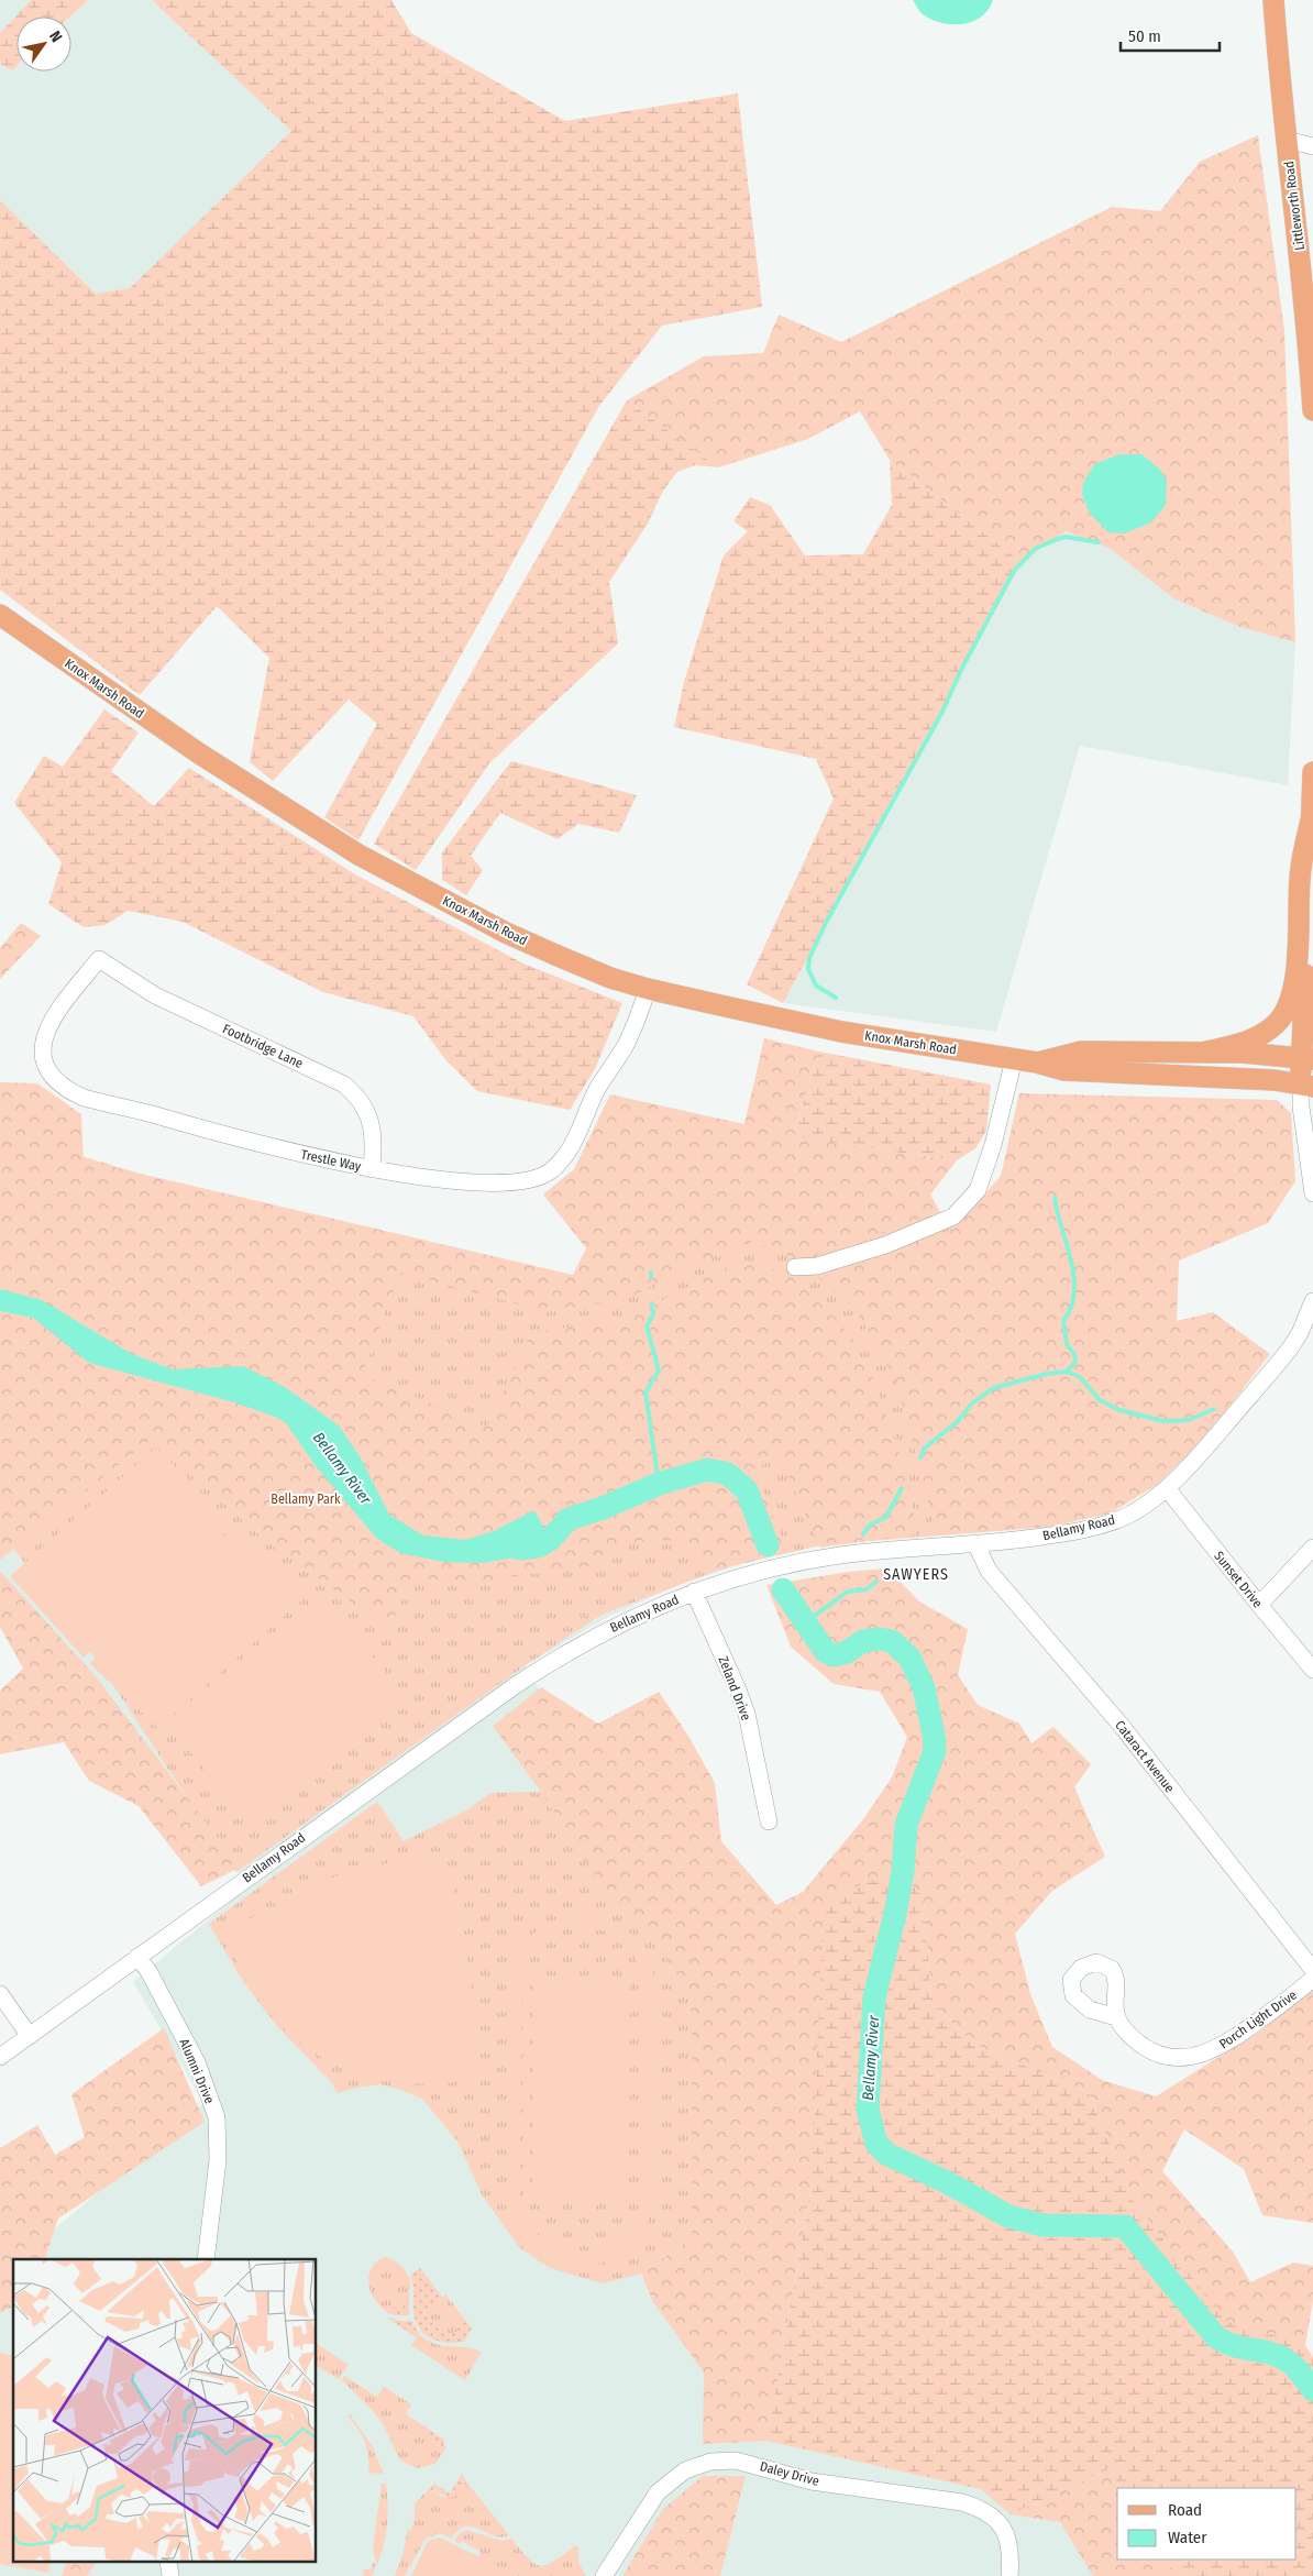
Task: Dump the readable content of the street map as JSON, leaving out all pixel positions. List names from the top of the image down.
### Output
{
  "streets": {
    "main road": ["Littleworth Road", "Knox Marsh Road"],
    "street": [
      "Footbridge Lane",
      "Trestle Way",
      "Bellamy Road",
      "Sunset Drive",
      "Zeland Drive",
      "Cataract Avenue",
      "Porch Light Drive",
      "Alumni Drive",
      "Daley Drive"
    ]
  },
  "crossings": [
    ["Knox Marsh Road", "Trestle Way"],
    ["Footbridge Lane", "Trestle Way"],
    ["Bellamy Road", "Sunset Drive"],
    ["Bellamy Road", "Zeland Drive"],
    ["Bellamy Road", "Cataract Avenue"],
    ["Bellamy Road", "Alumni Drive"]
  ],
  "districts": ["SAWYERS"],
  "water": ["Bellamy River"],
  "parks": ["Bellamy Park"],
  "legend": ["Road", "Water"],
  "scale_bar": "50 m",
  "north": "top right"
}
